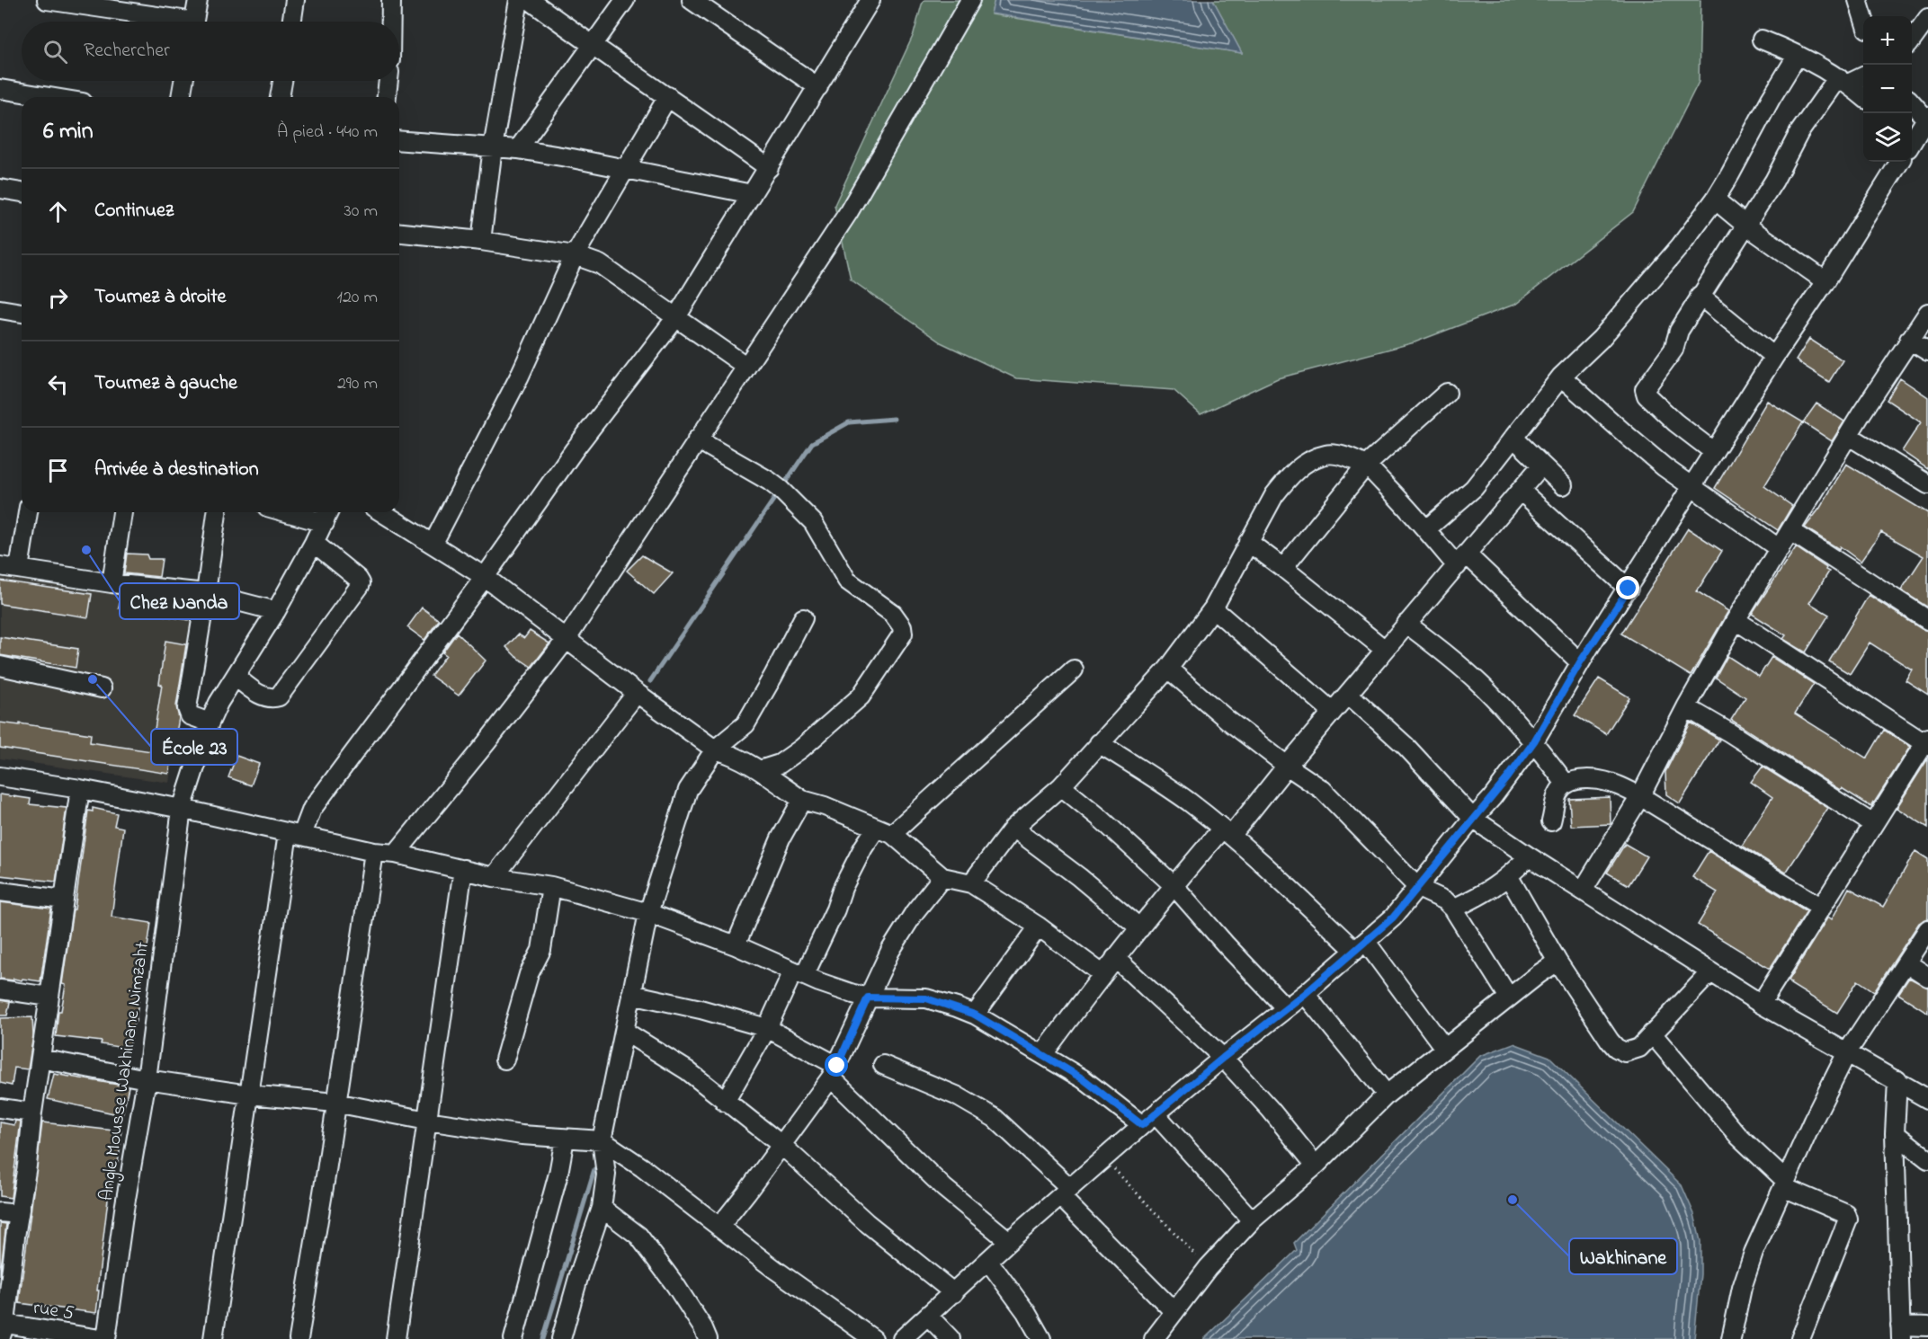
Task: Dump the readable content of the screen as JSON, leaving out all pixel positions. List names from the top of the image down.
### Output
{
  "streets": {
    "street": ["Angle Mousse Wakhinane Nimzaht", "rue 5"]
  },
  "places": ["Chez Nanda", "École 23", "Wakhinane"],
  "page": {
    "map_buttons": ["+", "−"],
    "search": "Rechercher",
    "heading": ["6 min", "À pied · 440 m"],
    "list": [
      ["Continuez", "30 m"],
      ["Tournez à droite", "120 m"],
      ["Tournez à gauche", "290 m"],
      "Arrivée à destination"
    ]
  }
}
